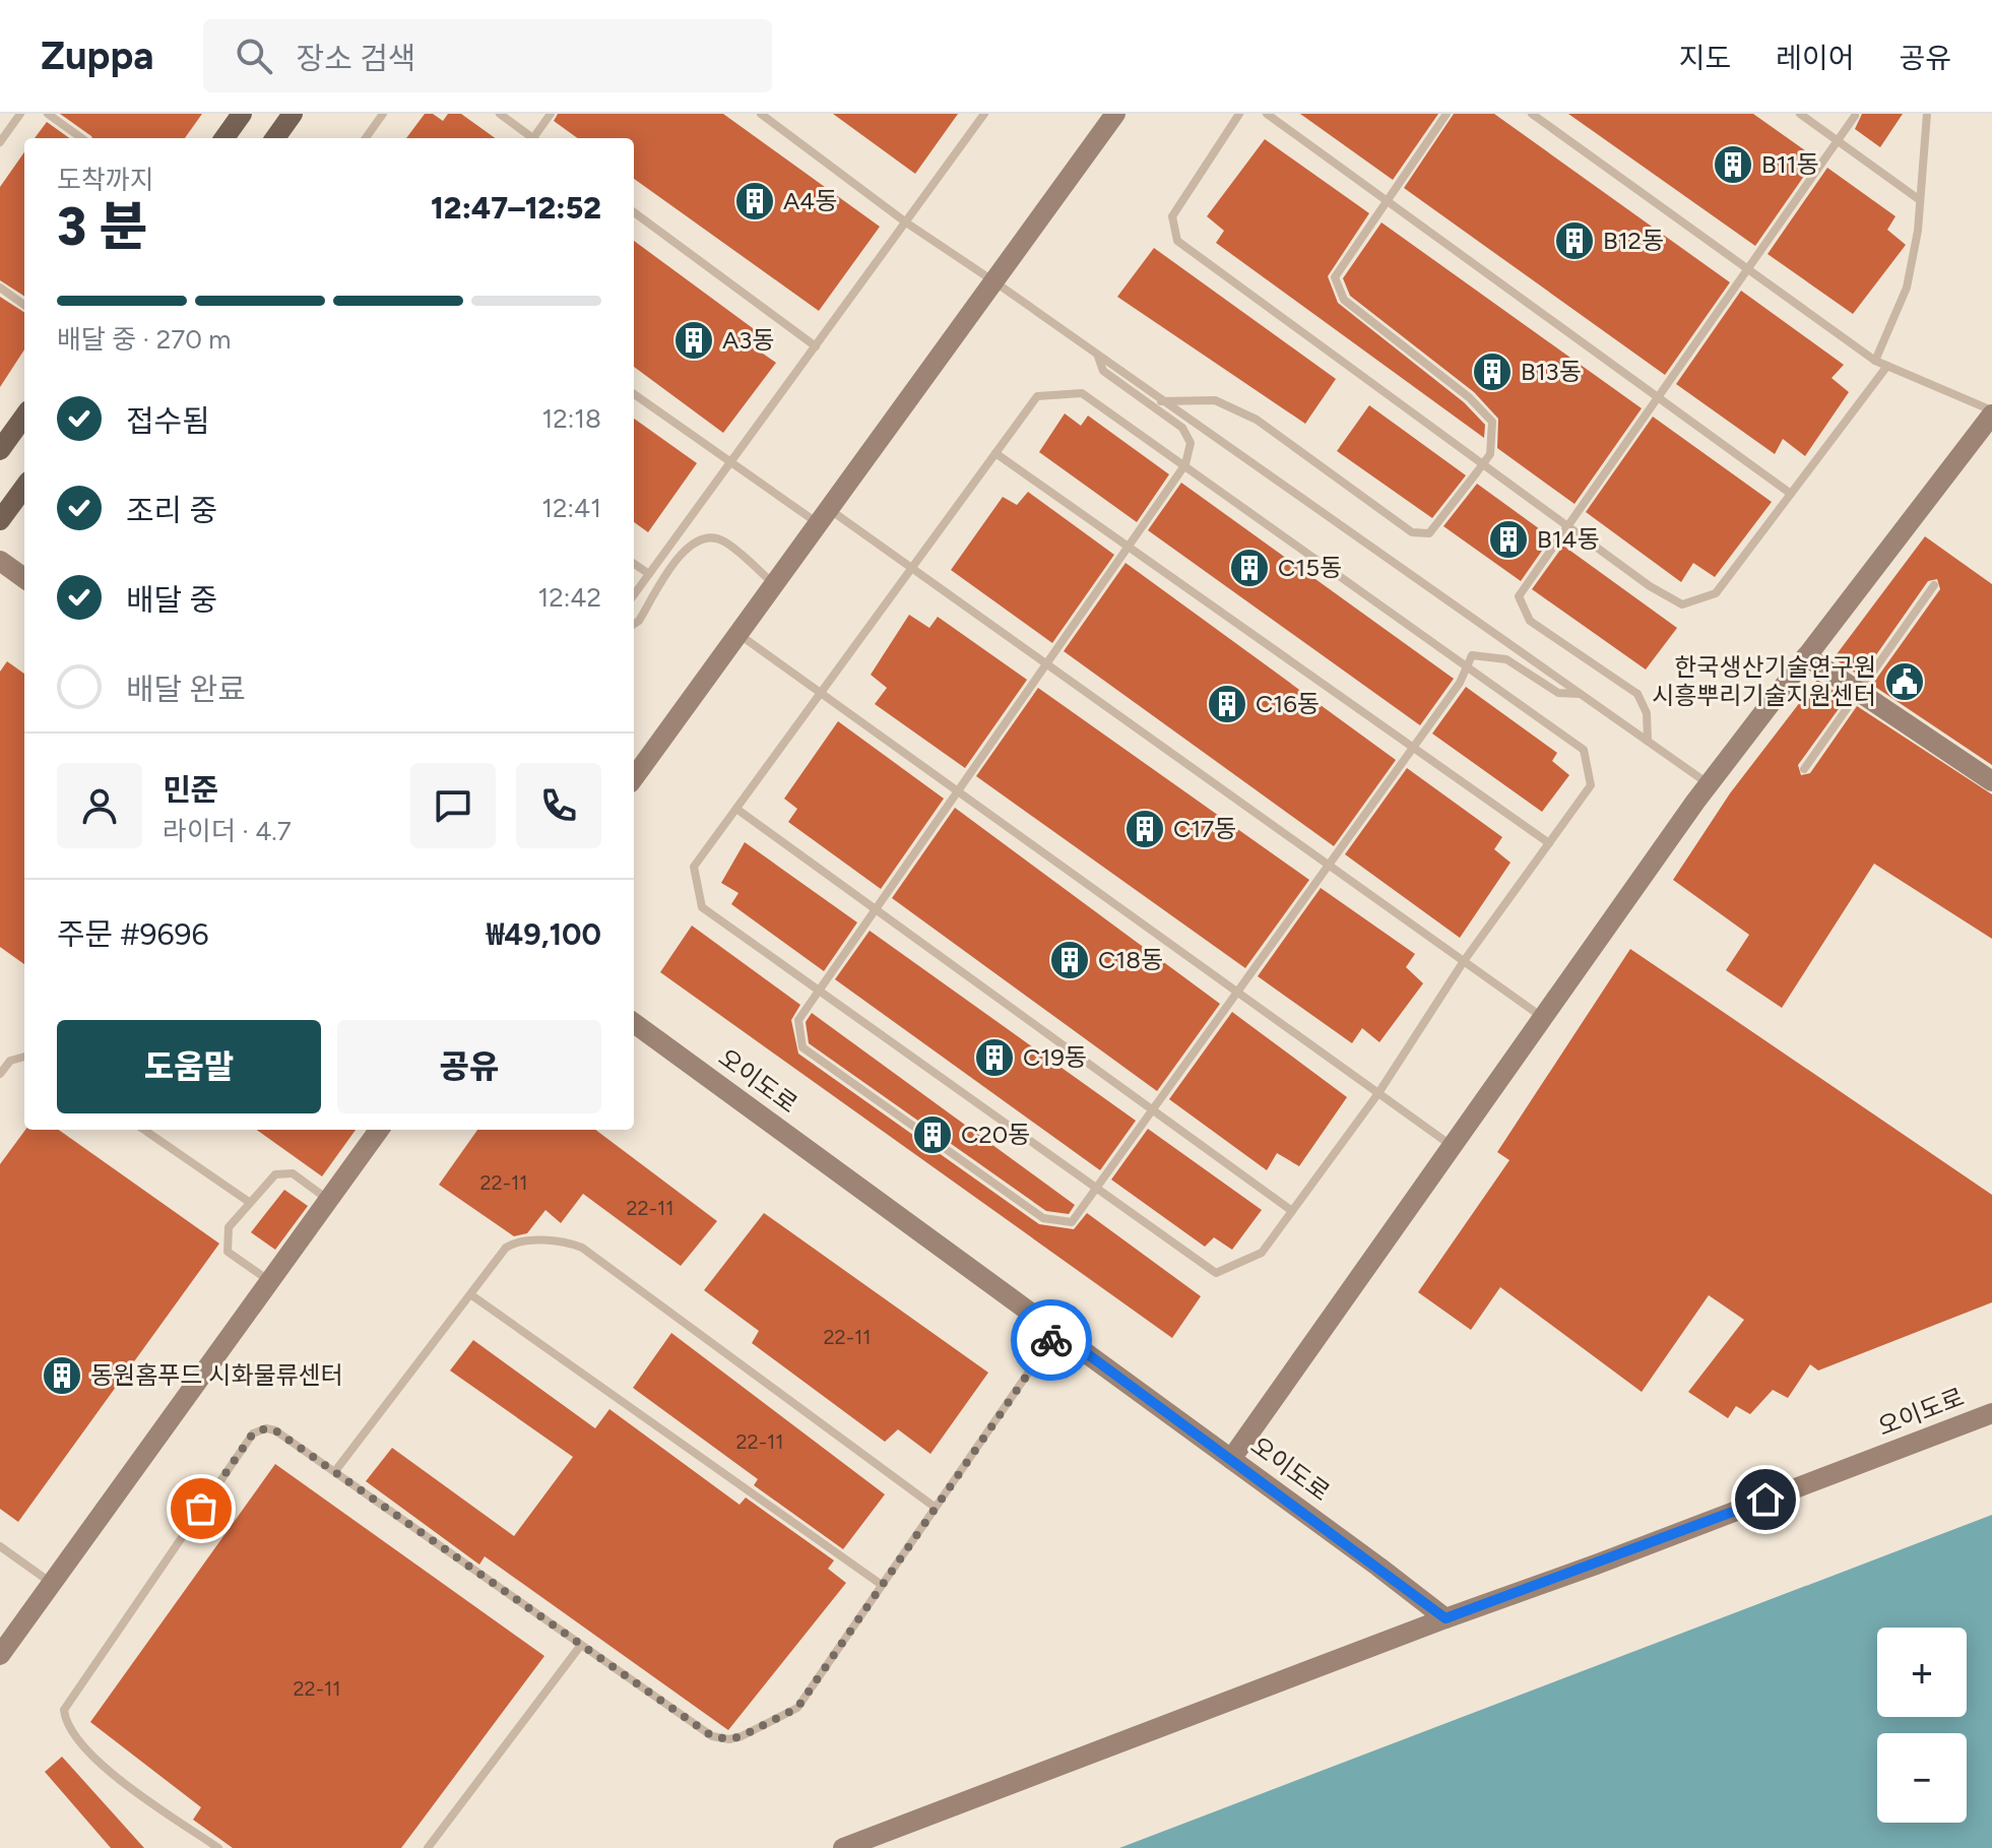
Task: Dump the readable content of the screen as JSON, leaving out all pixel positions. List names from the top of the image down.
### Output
{
  "streets": {
    "street": ["오이도로"]
  },
  "places": {
    "building": [
      "B11동",
      "A4동",
      "B12동",
      "A3동",
      "B13동",
      "B14동",
      "C15동",
      "C16동",
      "C17동",
      "C18동",
      "C19동",
      "C20동",
      "동원홈푸드 시화물류센터"
    ],
    "public building": ["한국생산기술연구원 시흥뿌리기술지원센터"]
  },
  "house_numbers": [
    "22-11",
    "22-11",
    "22-11",
    "22-11",
    "22-11"
  ],
  "page": {
    "header": "Zuppa",
    "search": "장소 검색",
    "nav": ["지도", "레이어", "공유"],
    "heading": ["3 분", "도착까지", "12:47–12:52"],
    "panel": [
      "민준",
      "라이더 · 4.7",
      "주문 #9696",
      "₩49,100"
    ],
    "bar": "배달 중 · 270 m",
    "list": [
      ["접수됨", "12:18"],
      ["조리 중", "12:41"],
      ["배달 중", "12:42"],
      "배달 완료"
    ],
    "buttons": ["도움말", "공유"],
    "map_buttons": ["+", "−"]
  }
}
